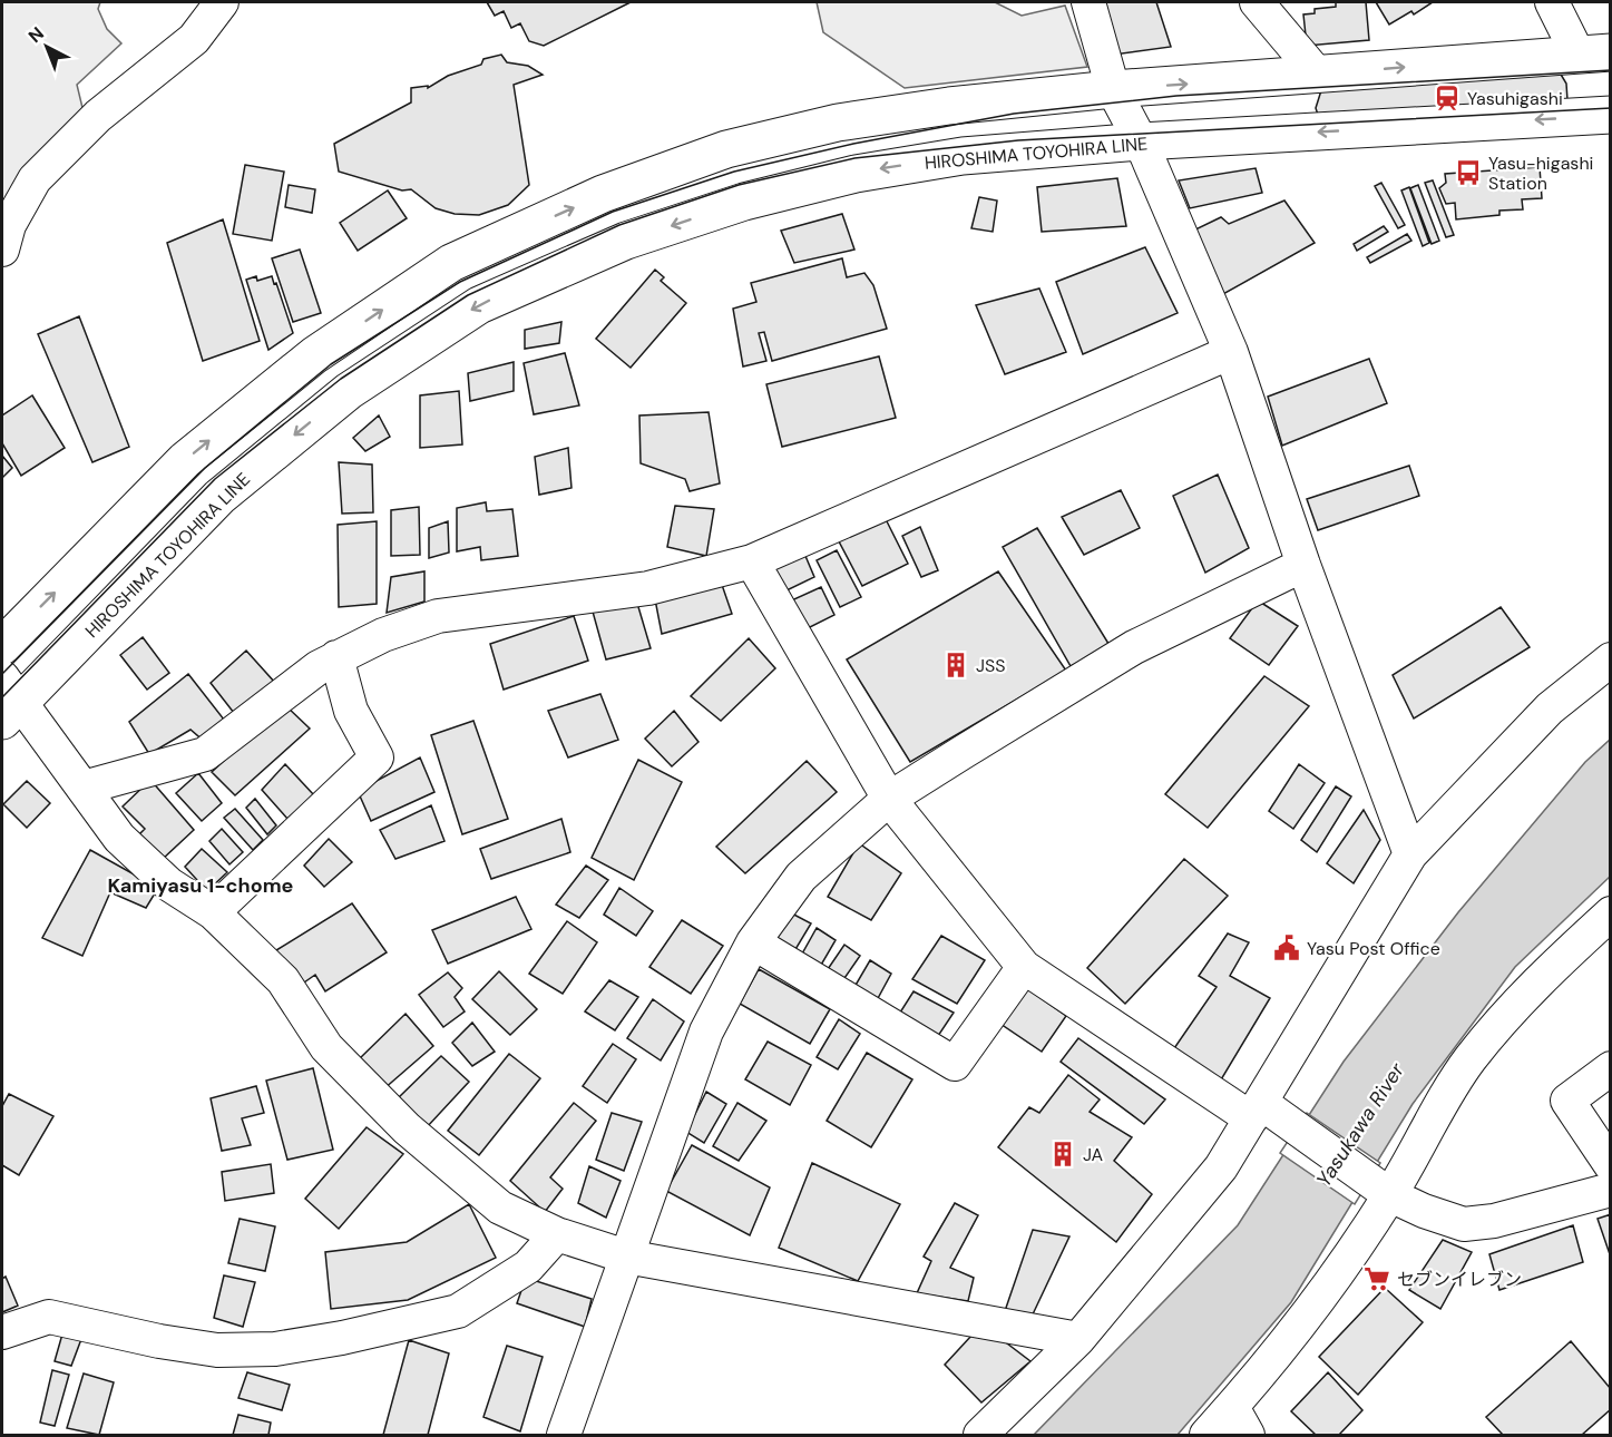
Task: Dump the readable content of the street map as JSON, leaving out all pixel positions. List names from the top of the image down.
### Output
{
  "streets": {
    "main road": ["HIROSHIMA TOYOHIRA LINE"]
  },
  "districts": ["Kamiyasu 1-chome"],
  "water": ["Yasukawa River"],
  "places": {
    "station": ["Yasuhigashi"],
    "bus stop": ["Yasu-higashi Station"],
    "building": ["JSS", "JA"],
    "public building": ["Yasu Post Office"],
    "supermarket": ["セブンイレブン"]
  },
  "north": "top left"
}
